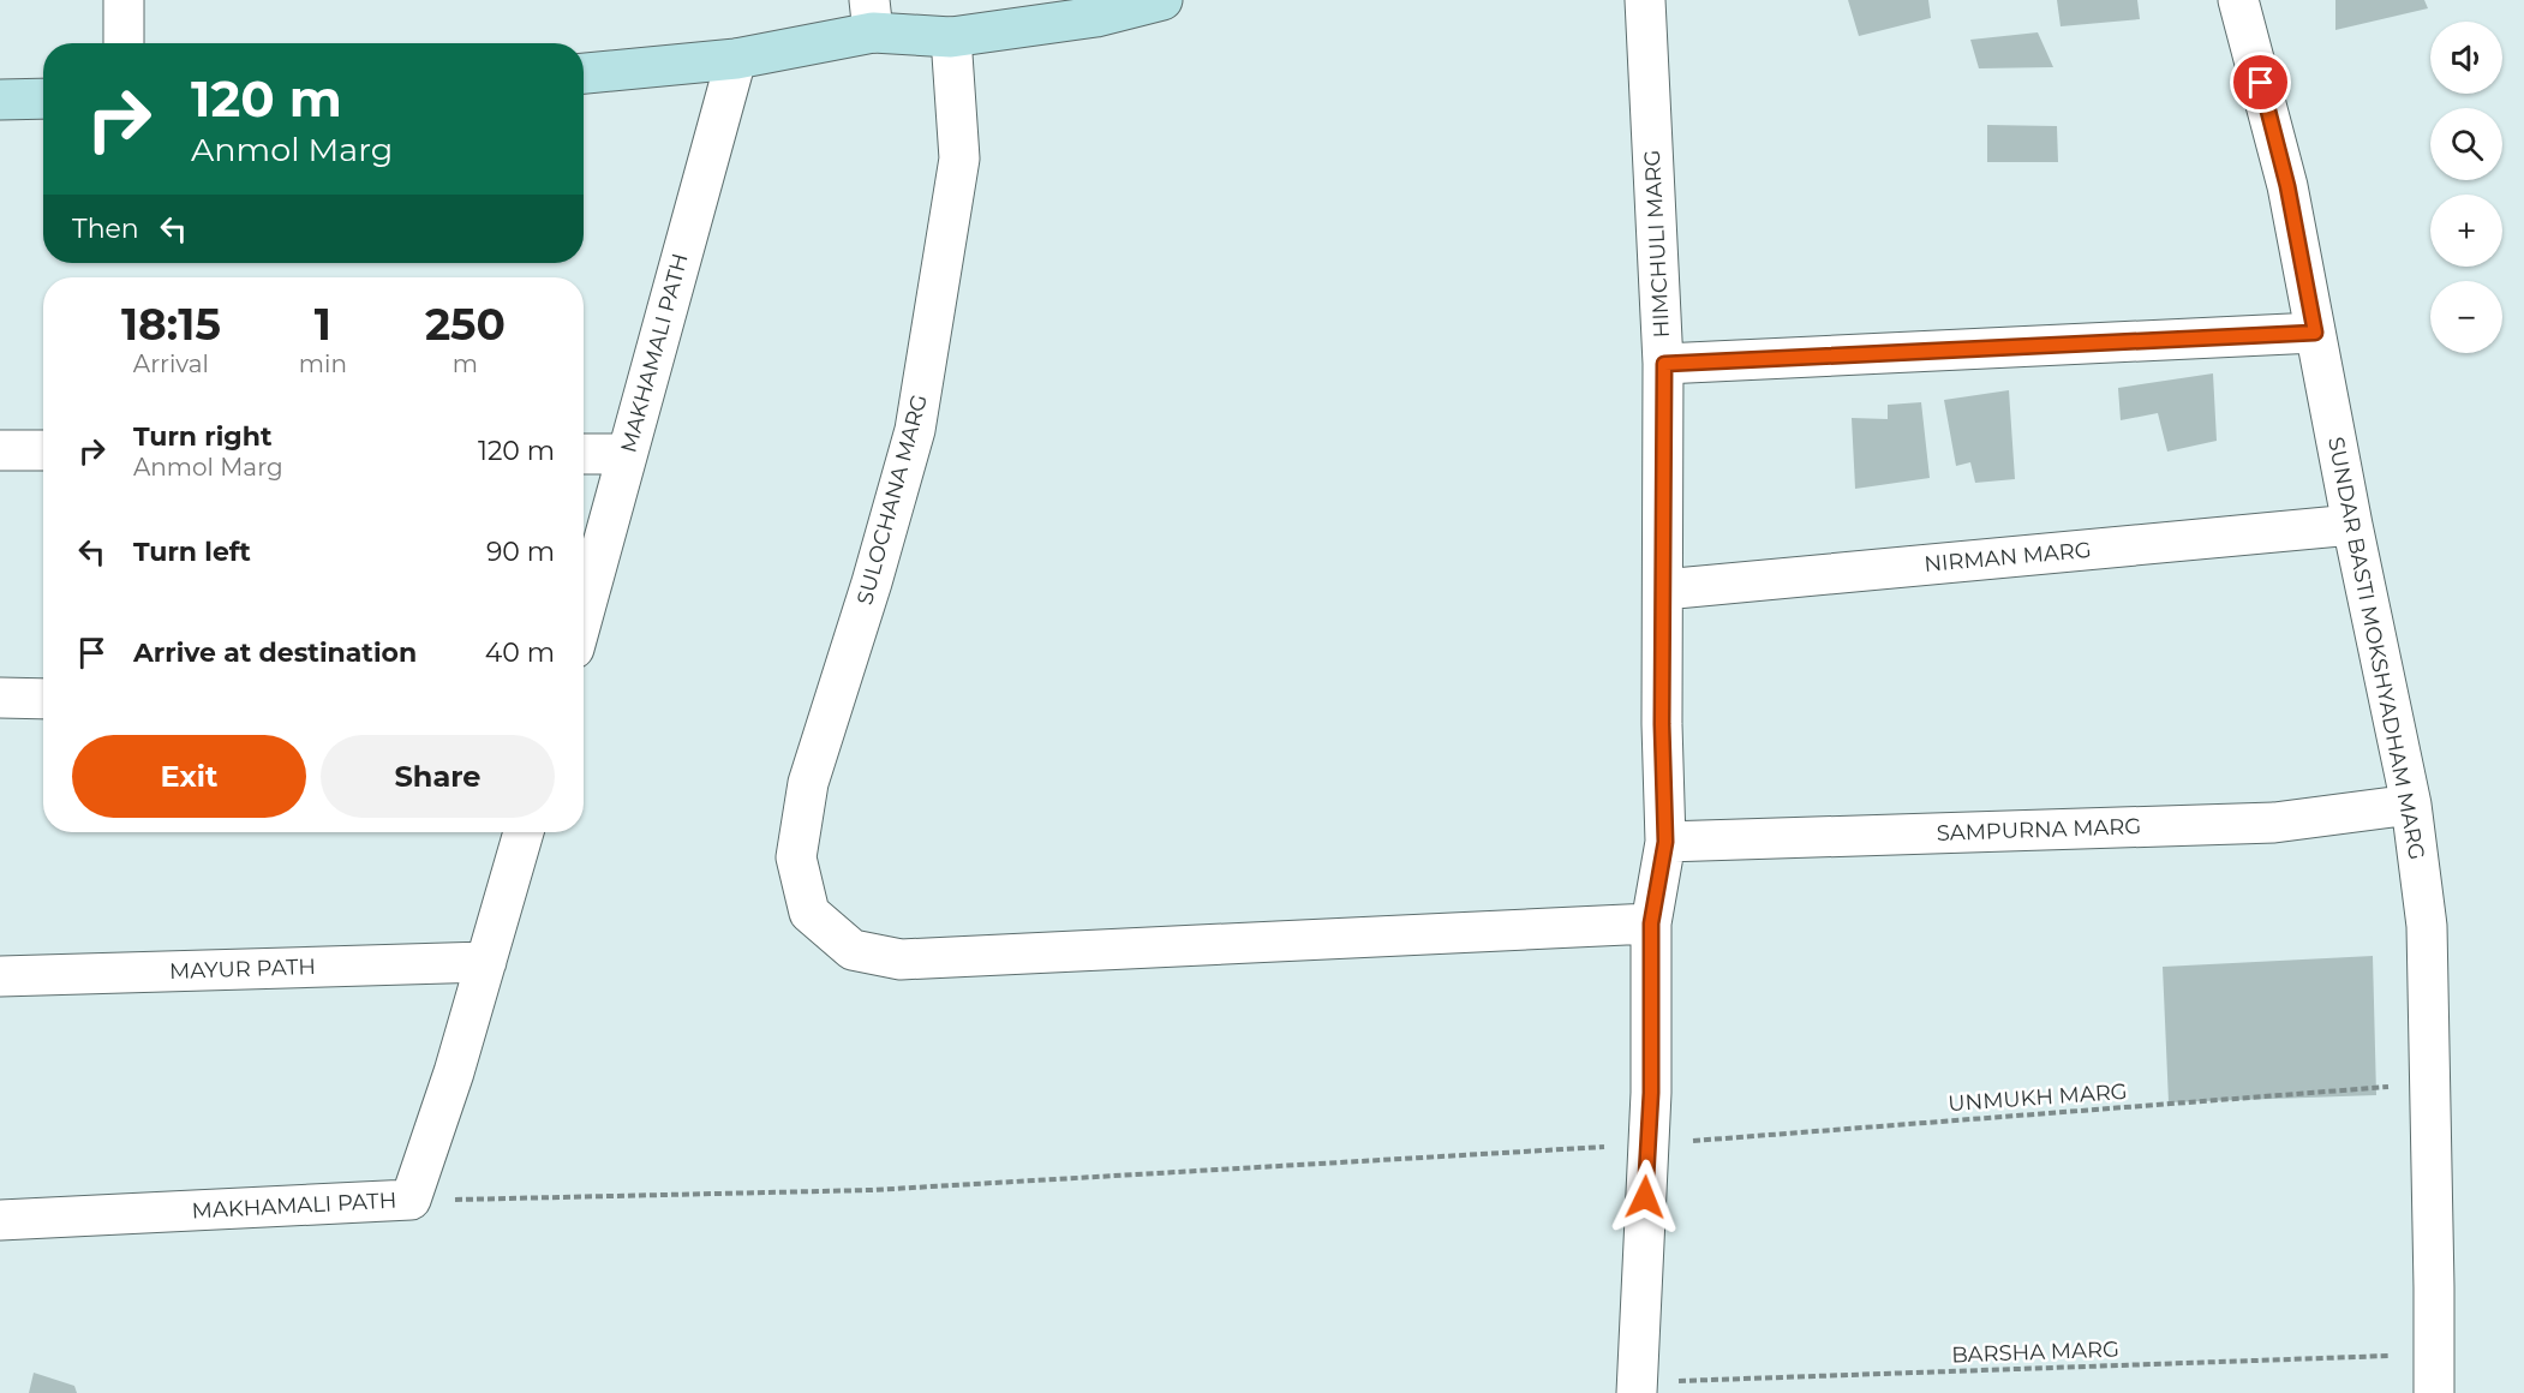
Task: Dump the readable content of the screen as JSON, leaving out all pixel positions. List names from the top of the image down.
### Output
{
  "streets": {
    "street": [
      "HIMCHULI MARG",
      "MAKHAMALI PATH",
      "SULOCHANA MARG",
      "NIRMAN MARG",
      "SUNDAR BASTI MOKSHYADHAM MARG",
      "SAMPURNA MARG",
      "MAYUR PATH"
    ],
    "path": ["UNMUKH MARG", "BARSHA MARG"]
  },
  "crossings": [
    ["HIMCHULI MARG", "SULOCHANA MARG"],
    ["HIMCHULI MARG", "NIRMAN MARG"],
    ["HIMCHULI MARG", "SAMPURNA MARG"],
    ["HIMCHULI MARG", "UNMUKH MARG"],
    ["HIMCHULI MARG", "BARSHA MARG"],
    ["MAKHAMALI PATH", "MAYUR PATH"],
    ["MAKHAMALI PATH", "UNMUKH MARG"],
    ["NIRMAN MARG", "SUNDAR BASTI MOKSHYADHAM MARG"],
    ["SUNDAR BASTI MOKSHYADHAM MARG", "SAMPURNA MARG"],
    ["SUNDAR BASTI MOKSHYADHAM MARG", "UNMUKH MARG"],
    ["SUNDAR BASTI MOKSHYADHAM MARG", "BARSHA MARG"]
  ],
  "page": {
    "map_buttons": ["+", "−"],
    "turn": ["120 m", "Anmol Marg"],
    "then": "Then",
    "eta": [
      "18:15",
      "Arrival",
      "1",
      "min",
      "250",
      "m"
    ],
    "list": [
      {
        "name": "Turn right",
        "note": "Anmol Marg",
        "value": "120 m"
      },
      {
        "name": "Turn left",
        "value": "90 m"
      },
      {
        "name": "Arrive at destination",
        "value": "40 m"
      }
    ],
    "buttons": ["Exit", "Share"]
  }
}
